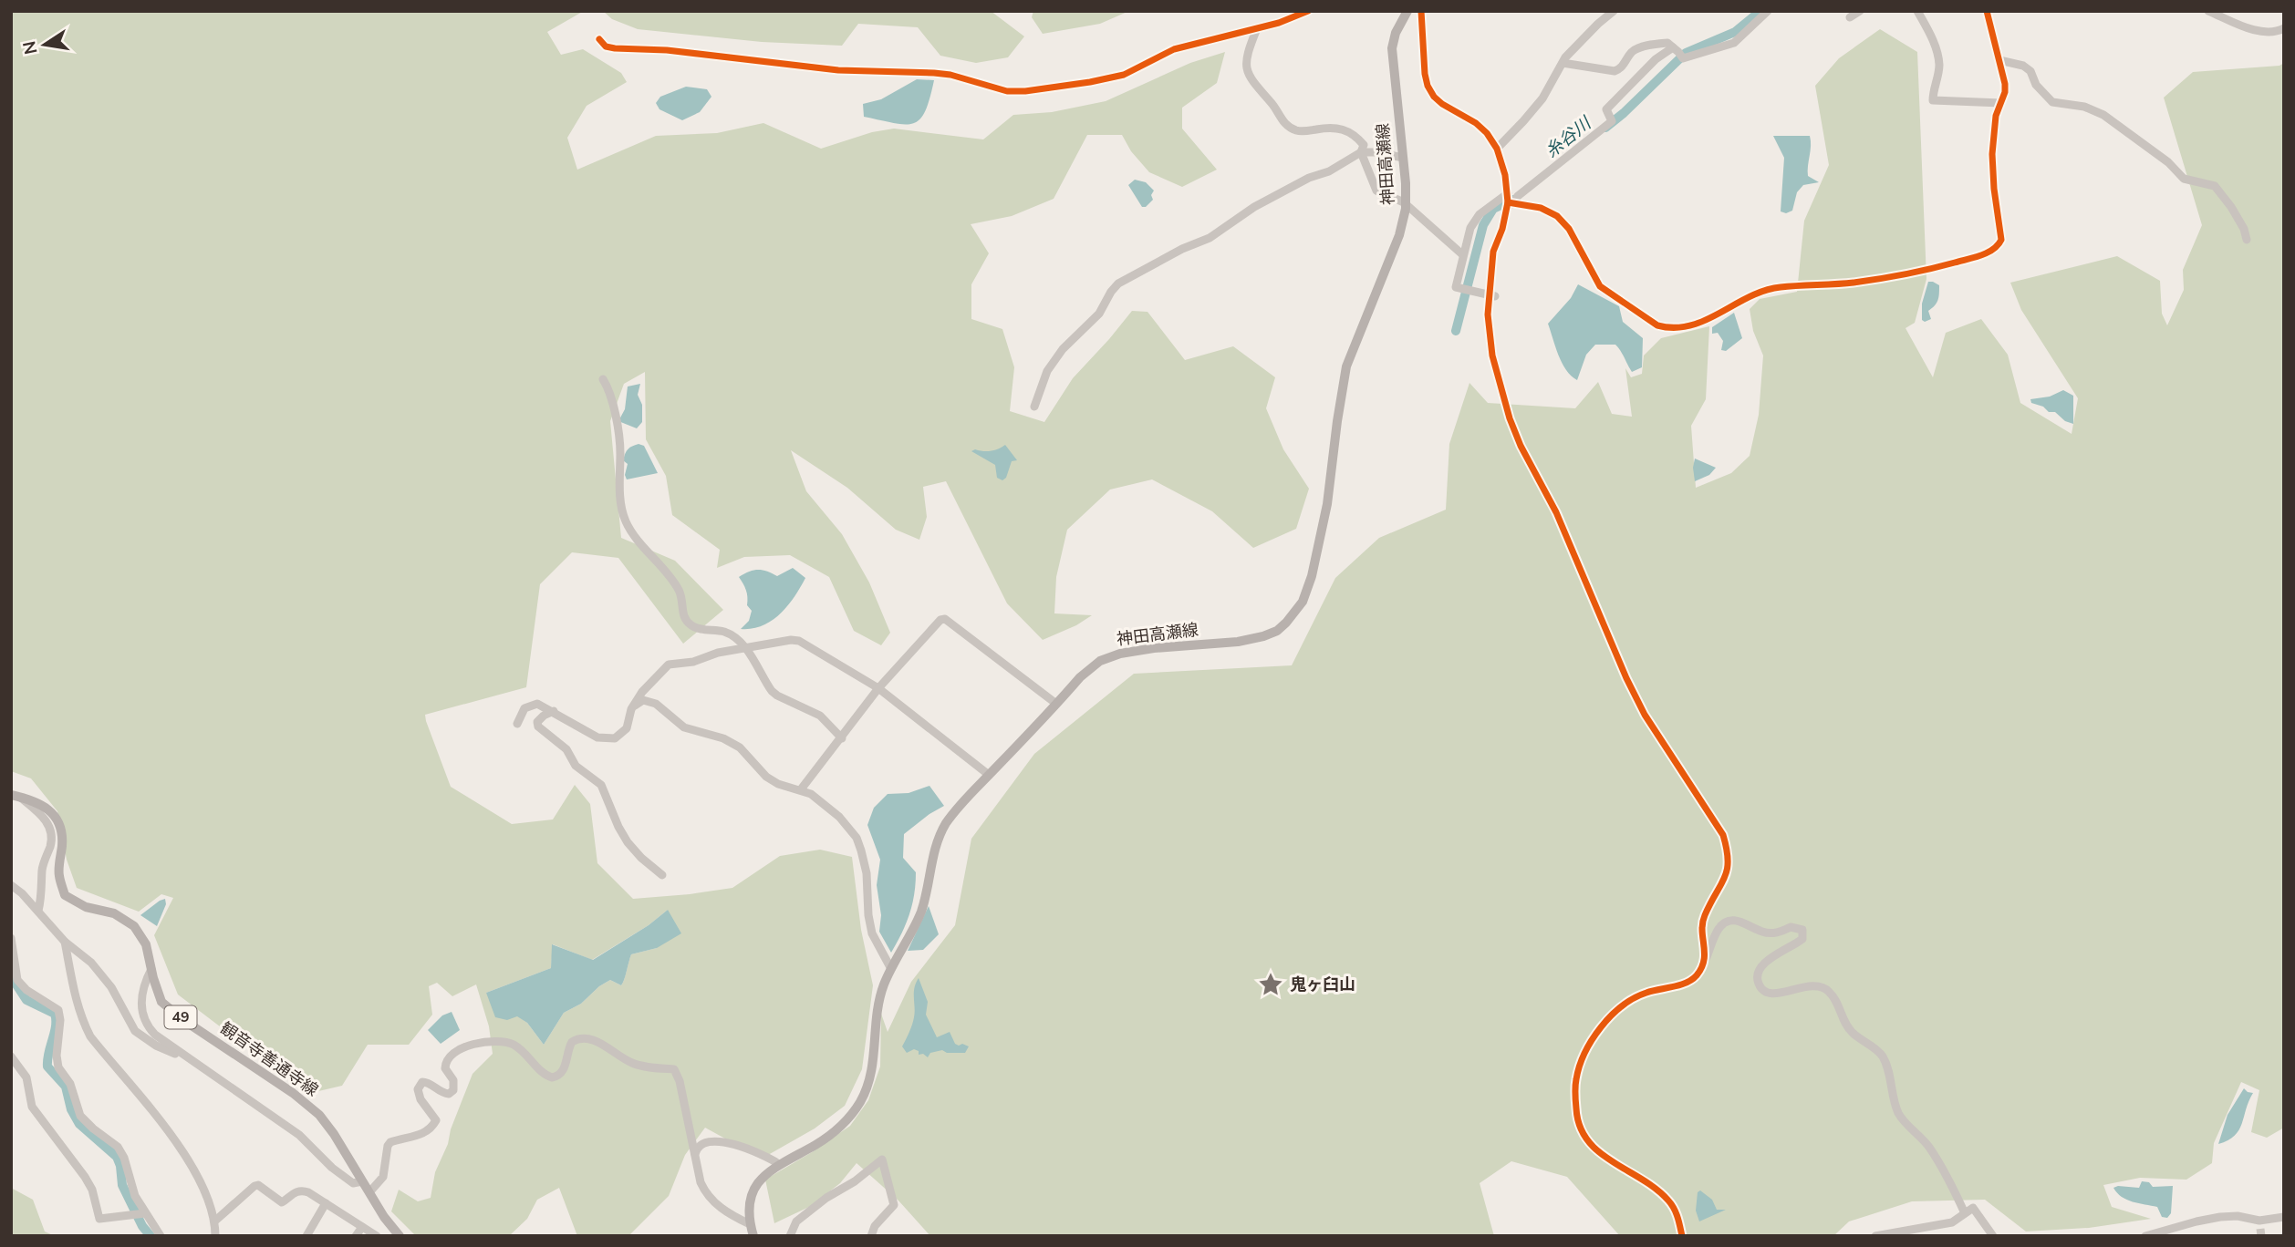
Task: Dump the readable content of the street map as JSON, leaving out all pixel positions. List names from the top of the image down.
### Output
{
  "streets": {
    "main road": ["神田高瀬線", "49", "観音寺善通寺線"]
  },
  "water": ["糸谷川"],
  "places": {
    "place": ["鬼ヶ臼山"]
  },
  "north": "left"
}
